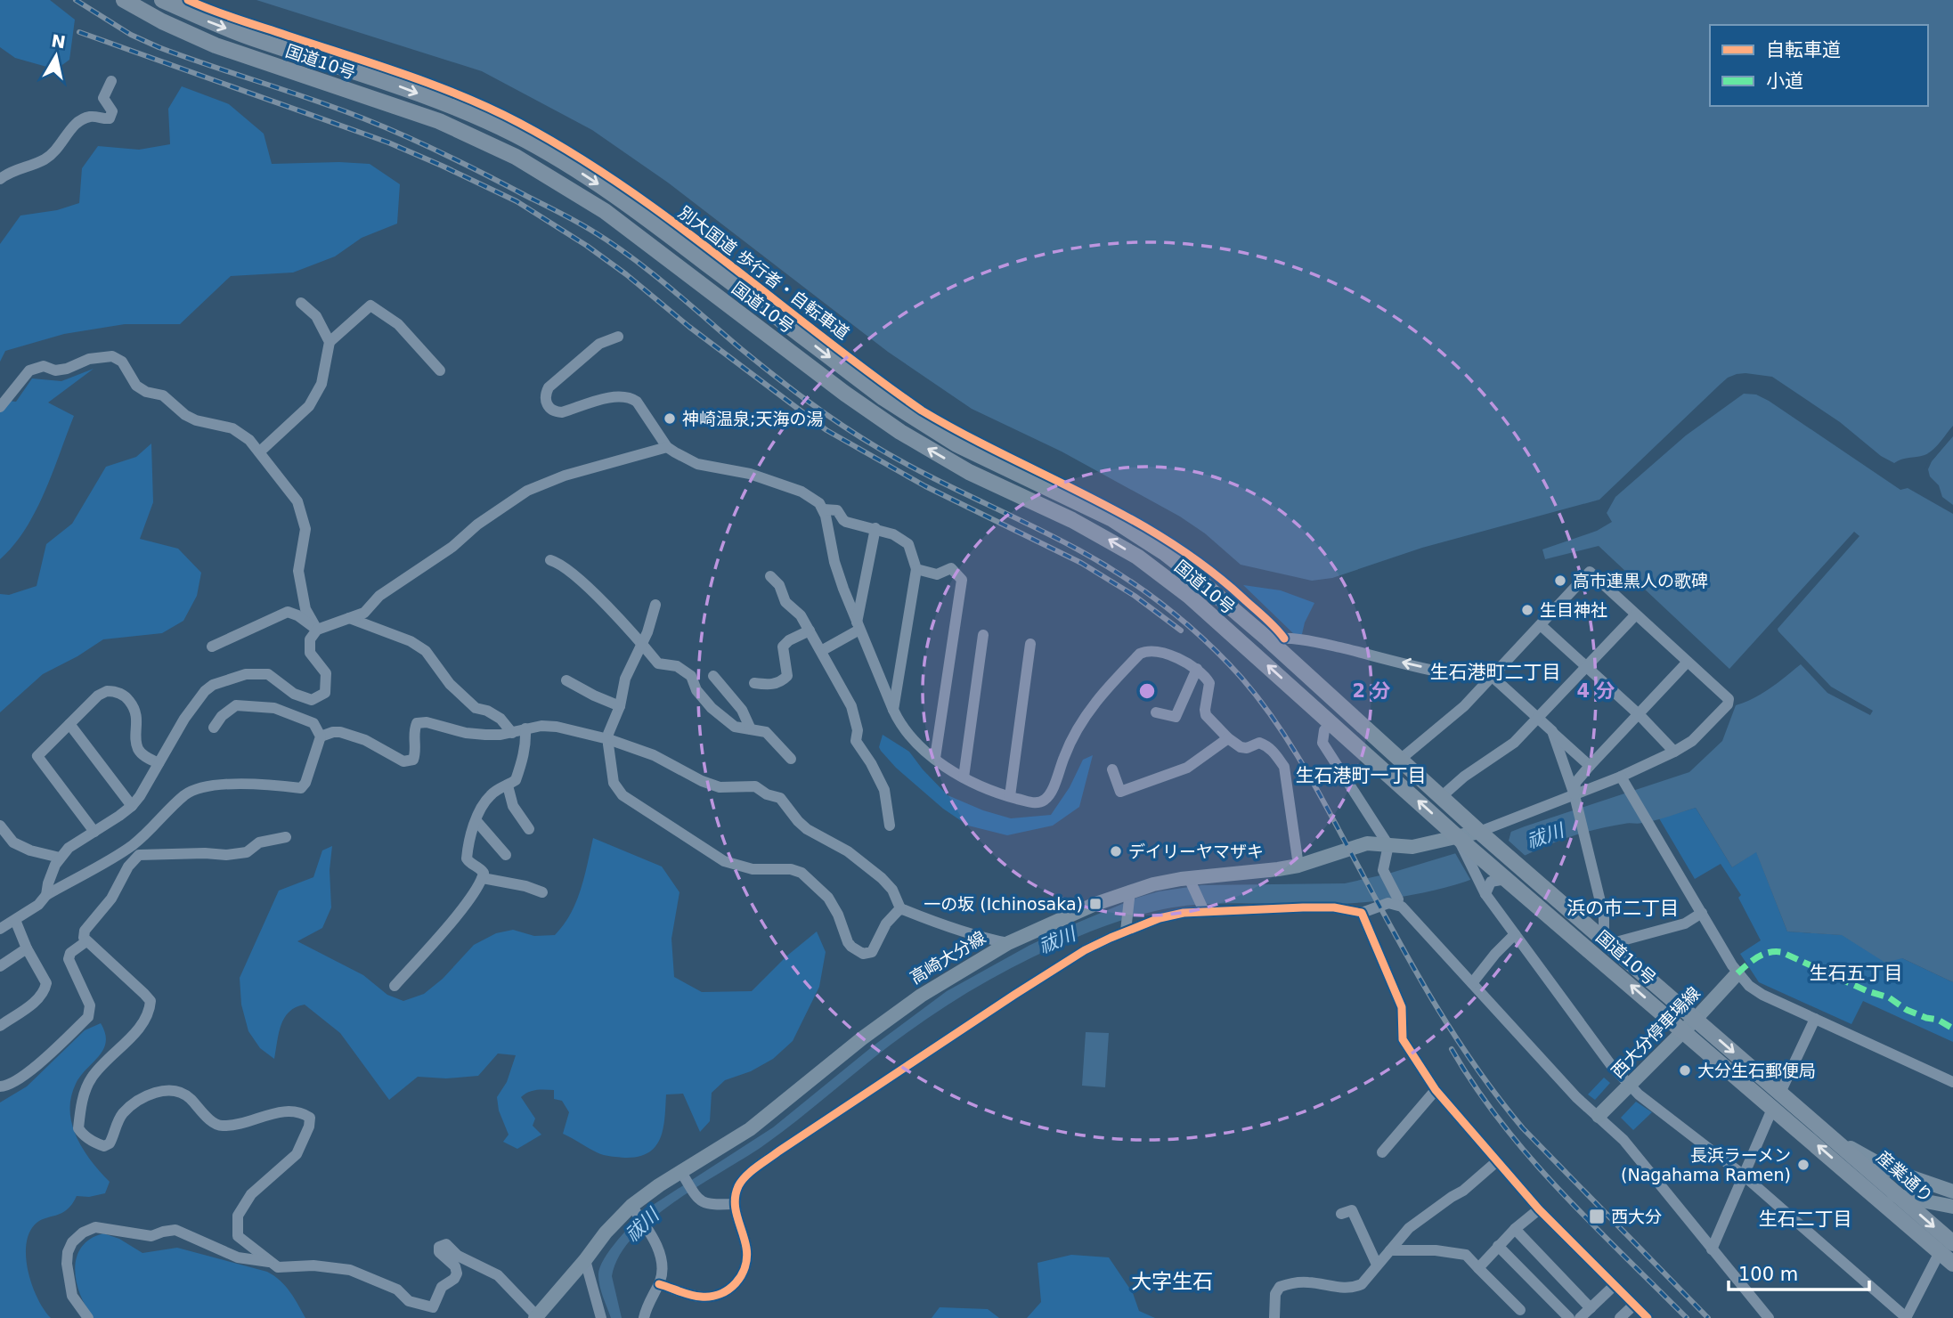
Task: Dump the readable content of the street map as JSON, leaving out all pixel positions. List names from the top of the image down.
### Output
{
  "streets": {
    "highway": ["国道10号", "産業通り"],
    "main road": ["高崎大分線", "西大分停車場線"],
    "cycle path": ["別大国道 歩行者・自転車道"]
  },
  "crossings": [
    ["国道10号", "高崎大分線"],
    ["国道10号", "西大分停車場線"],
    ["国道10号", "産業通り"]
  ],
  "districts": [
    "生石港町二丁目",
    "生石港町一丁目",
    "浜の市二丁目",
    "生石五丁目",
    "生石二丁目",
    "大字生石"
  ],
  "water": ["祓川"],
  "places": {
    "other": [
      "神崎温泉;天海の湯",
      "高市連黒人の歌碑",
      "生目神社",
      "デイリーヤマザキ",
      "大分生石郵便局",
      "長浜ラーメン (Nagahama Ramen)"
    ],
    "transit": ["一の坂 (Ichinosaka)", "西大分"]
  },
  "legend": ["自転車道", "小道"],
  "scale_bar": "100 m",
  "north": "top",
  "rings": ["2 分", "4 分"]
}
